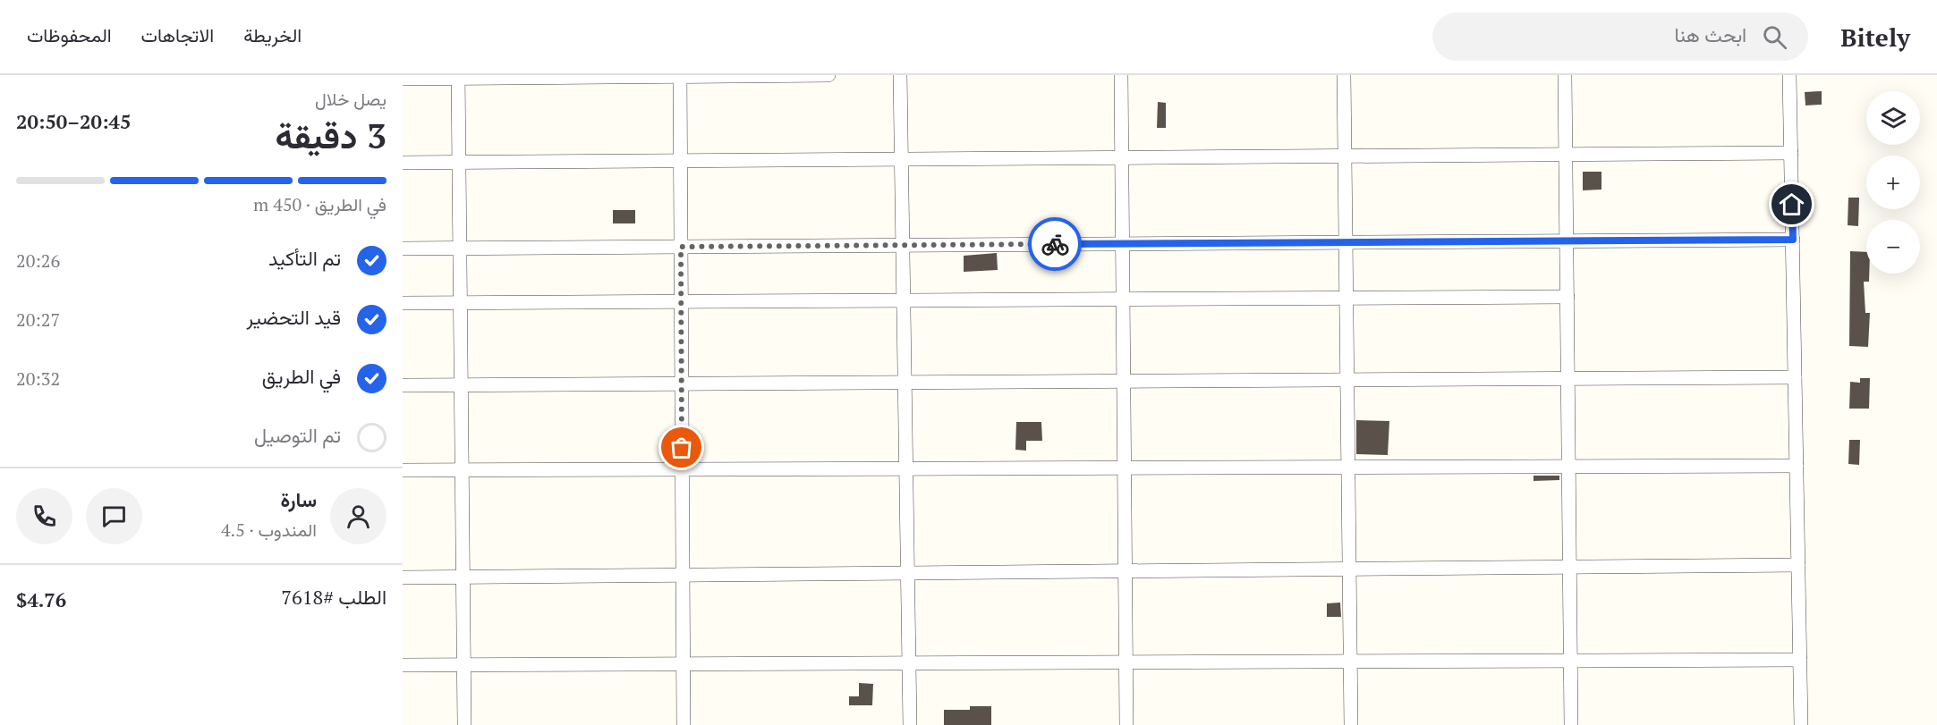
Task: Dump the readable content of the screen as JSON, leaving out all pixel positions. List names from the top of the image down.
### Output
{
  "page": {
    "header": "Bitely",
    "search": "ابحث هنا",
    "nav": ["الخريطة", "الاتجاهات", "المحفوظات"],
    "heading": ["3 دقيقة", "يصل خلال", "20:45–20:50"],
    "panel": [
      "سارة",
      "المندوب · 4.5",
      "الطلب #7618",
      "$4.76"
    ],
    "map_buttons": ["+", "−"],
    "bar": "في الطريق · 450 m",
    "list": [
      ["تم التأكيد", "20:26"],
      ["قيد التحضير", "20:27"],
      ["في الطريق", "20:32"],
      "تم التوصيل"
    ]
  }
}
